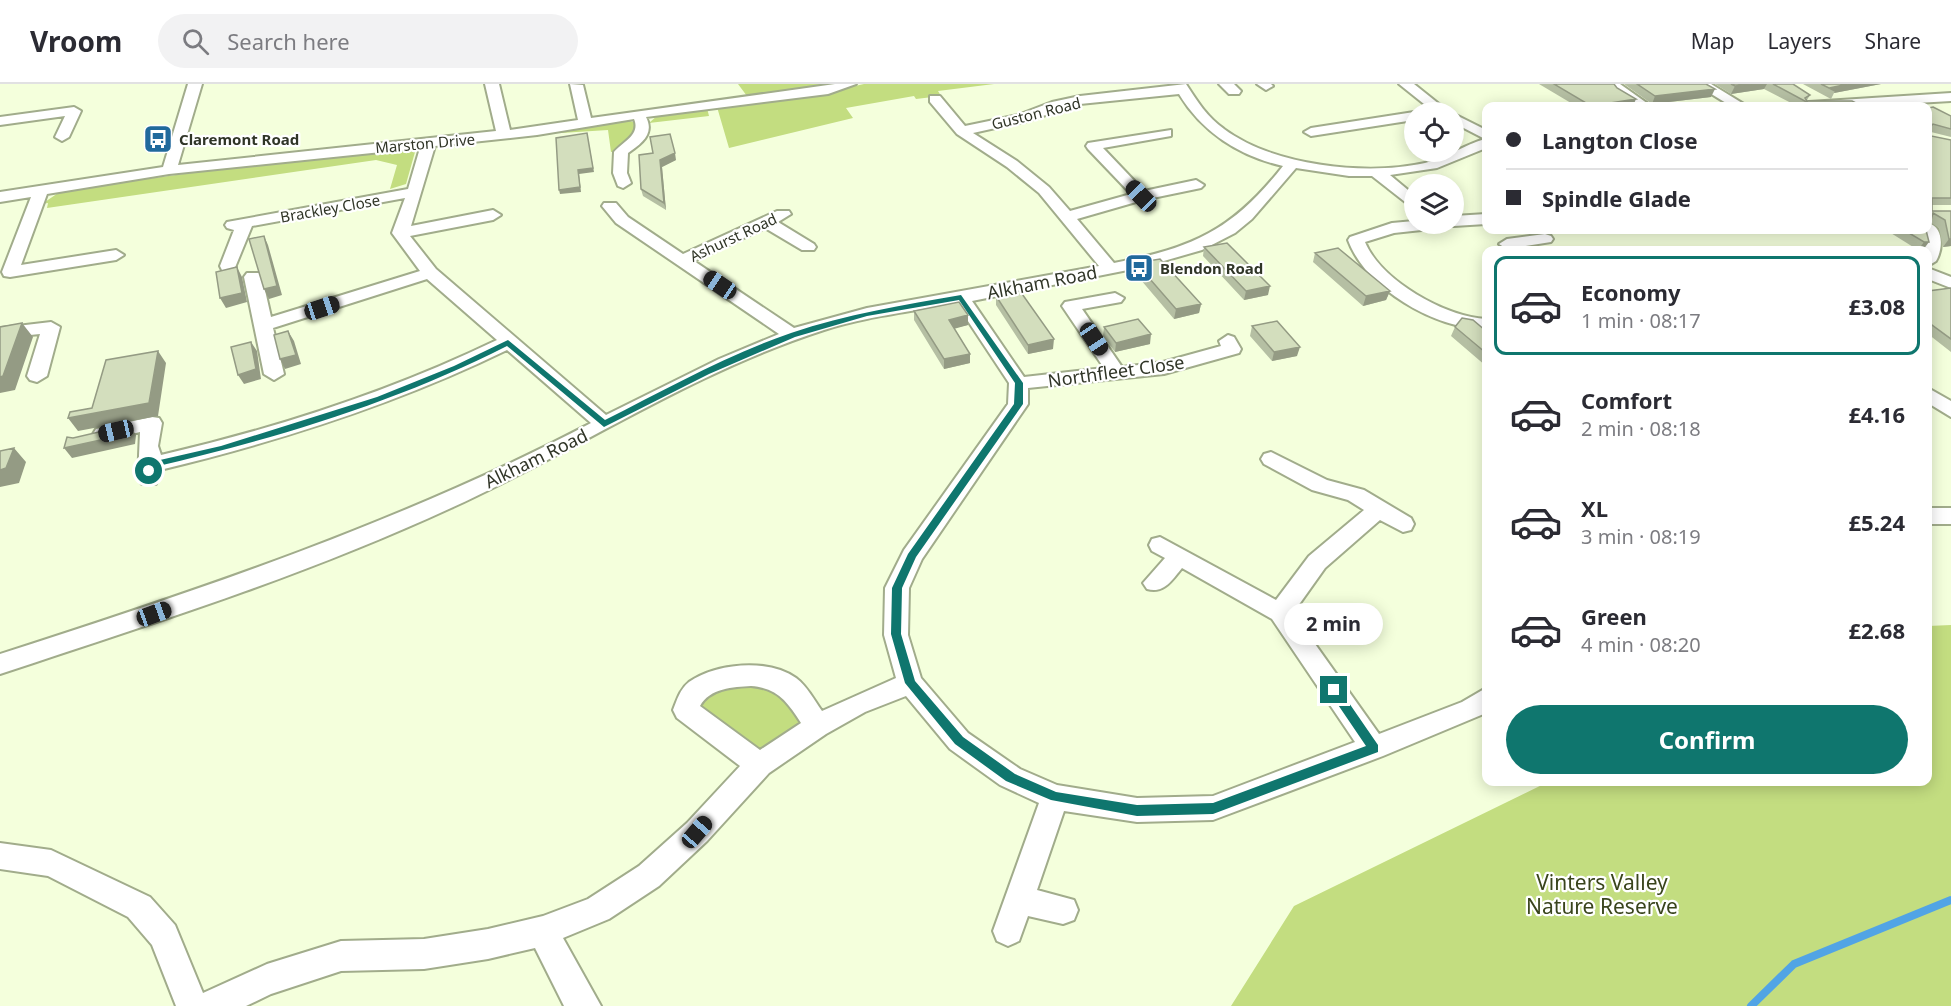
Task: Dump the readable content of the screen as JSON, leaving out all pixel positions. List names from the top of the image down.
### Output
{
  "streets": {
    "street": [
      "Guston Road",
      "Marston Drive",
      "Brackley Close",
      "Ashurst Road",
      "Alkham Road",
      "Northfleet Close"
    ]
  },
  "parks": ["Vinters Valley Nature Reserve"],
  "places": {
    "bus stop": ["Claremont Road", "Blendon Road"]
  },
  "page": {
    "header": "Vroom",
    "search": "Search here",
    "nav": ["Map", "Layers", "Share"],
    "banner": ["Langton Close", "Spindle Glade"],
    "list": [
      {
        "name": "Economy",
        "note": "1 min · 08:17",
        "value": "£3.08"
      },
      {
        "name": "Comfort",
        "note": "2 min · 08:18",
        "value": "£4.16"
      },
      {
        "name": "XL",
        "note": "3 min · 08:19",
        "value": "£5.24"
      },
      {
        "name": "Green",
        "note": "4 min · 08:20",
        "value": "£2.68"
      }
    ],
    "bubble": "2 min",
    "buttons": "Confirm"
  }
}
